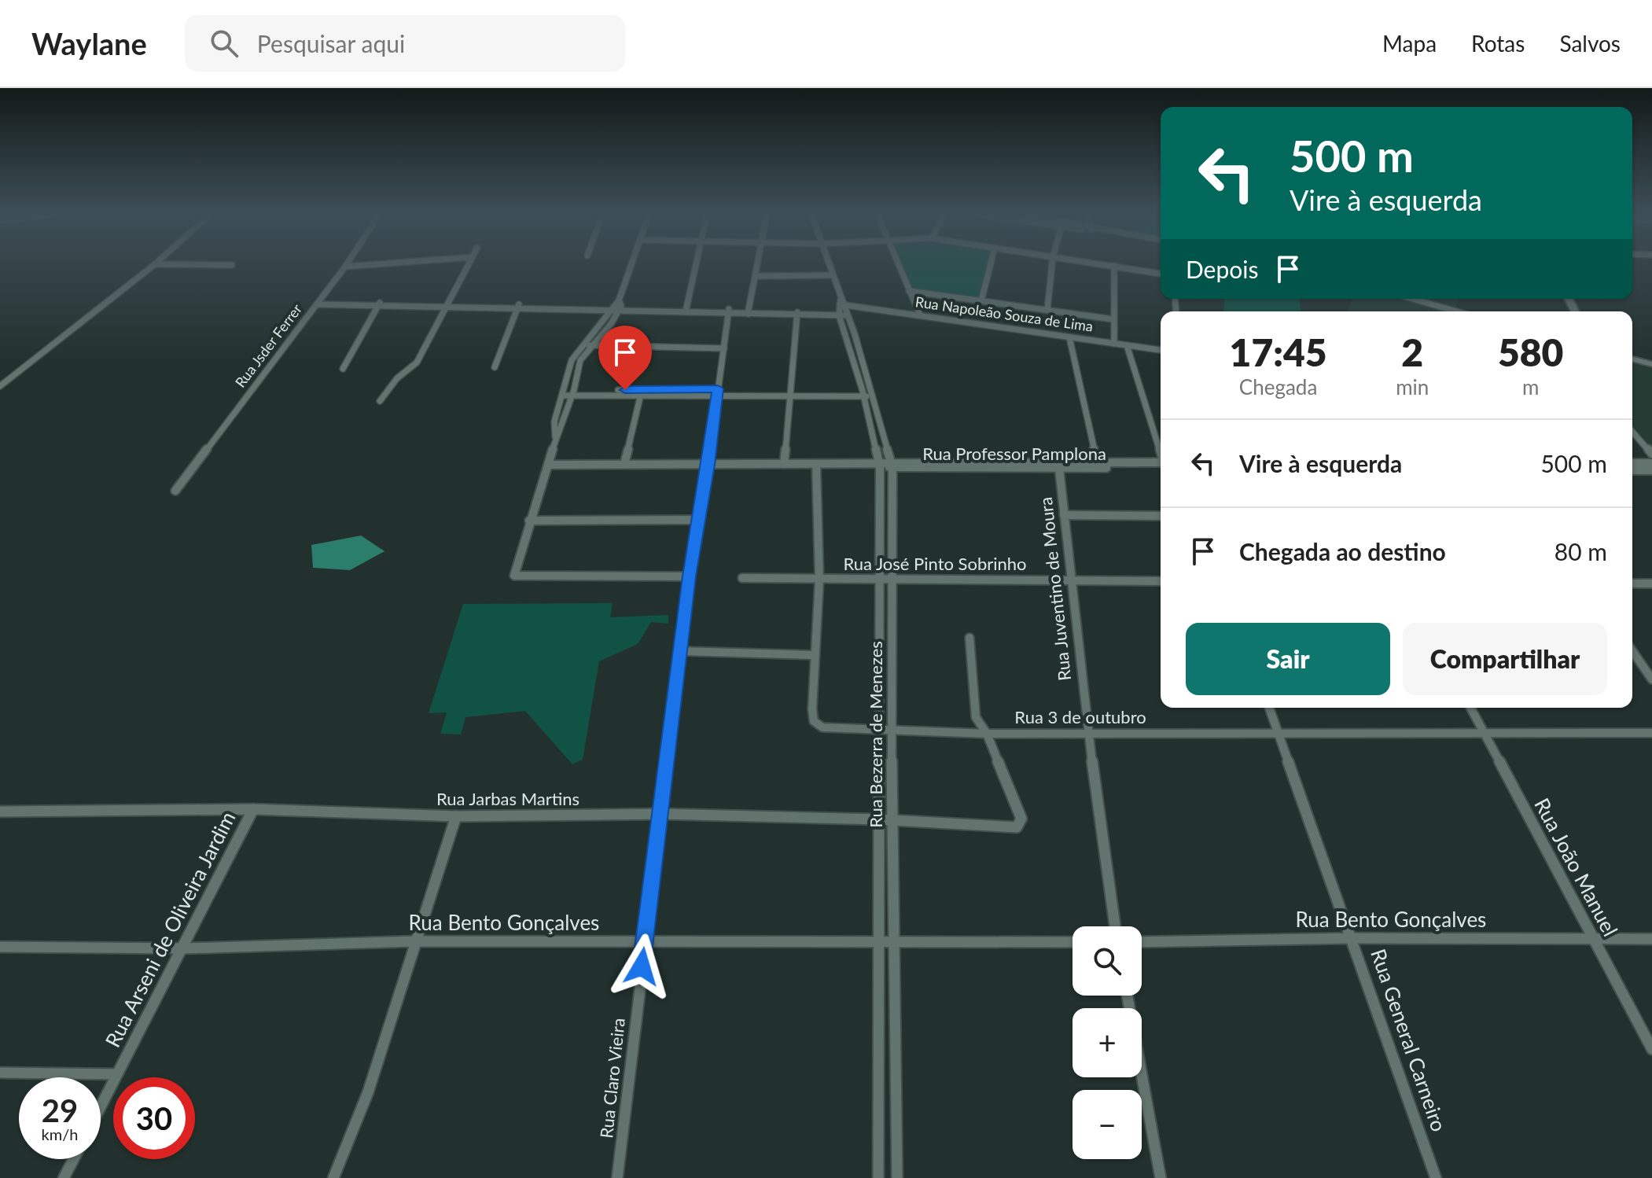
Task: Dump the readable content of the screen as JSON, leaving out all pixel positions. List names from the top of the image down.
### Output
{
  "streets": {
    "street": [
      "Rua Napoleão Souza de Lima",
      "Rua Jsder Ferrer",
      "Rua Professor Pamplona",
      "Rua José Pinto Sobrinho",
      "Rua Juventino de Moura",
      "Rua 3 de outubro",
      "Rua Bezerra de Menezes",
      "Rua Jarbas Martins",
      "Rua João Manuel",
      "Rua Bento Gonçalves",
      "Rua Arseni de Oliveira Jardim",
      "Rua General Carneiro",
      "Rua Claro Vieira"
    ]
  },
  "crossings": [
    ["Rua Napoleão Souza de Lima", "Rua Jsder Ferrer"],
    ["Rua Napoleão Souza de Lima", "Rua Bezerra de Menezes"],
    ["Rua Napoleão Souza de Lima", "Rua Claro Vieira"],
    ["Rua Professor Pamplona", "Rua Juventino de Moura"],
    ["Rua Professor Pamplona", "Rua Bezerra de Menezes"],
    ["Rua Professor Pamplona", "Rua Claro Vieira"],
    ["Rua José Pinto Sobrinho", "Rua Juventino de Moura"],
    ["Rua José Pinto Sobrinho", "Rua Bezerra de Menezes"],
    ["Rua Juventino de Moura", "Rua 3 de outubro"],
    ["Rua 3 de outubro", "Rua Bezerra de Menezes"],
    ["Rua 3 de outubro", "Rua Jarbas Martins"],
    ["Rua 3 de outubro", "Rua João Manuel"],
    ["Rua 3 de outubro", "Rua General Carneiro"],
    ["Rua Bezerra de Menezes", "Rua Jarbas Martins"],
    ["Rua Bezerra de Menezes", "Rua Bento Gonçalves"],
    ["Rua Jarbas Martins", "Rua Arseni de Oliveira Jardim"],
    ["Rua Jarbas Martins", "Rua Claro Vieira"],
    ["Rua João Manuel", "Rua Bento Gonçalves"],
    ["Rua Bento Gonçalves", "Rua Arseni de Oliveira Jardim"],
    ["Rua Bento Gonçalves", "Rua General Carneiro"],
    ["Rua Bento Gonçalves", "Rua Claro Vieira"]
  ],
  "page": {
    "header": "Waylane",
    "search": "Pesquisar aqui",
    "nav": ["Mapa", "Rotas", "Salvos"],
    "turn": ["500 m", "Vire à esquerda"],
    "then": "Depois",
    "eta": [
      "17:45",
      "Chegada",
      "2",
      "min",
      "580",
      "m"
    ],
    "list": [
      {
        "name": "Vire à esquerda",
        "value": "500 m"
      },
      {
        "name": "Chegada ao destino",
        "value": "80 m"
      }
    ],
    "buttons": ["Sair", "Compartilhar"],
    "map_buttons": ["+", "−"],
    "speed": "29 km/h",
    "limit": "30"
  }
}
